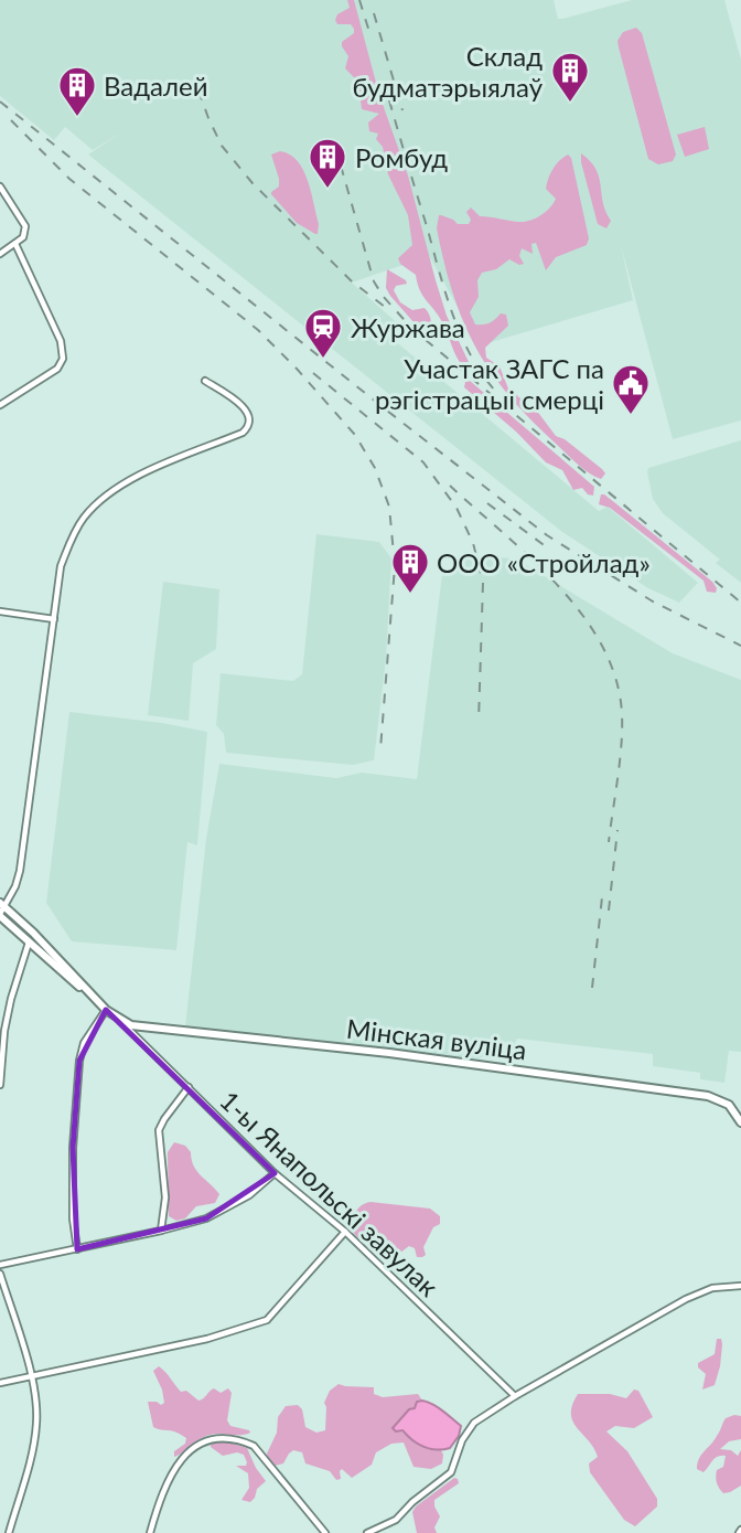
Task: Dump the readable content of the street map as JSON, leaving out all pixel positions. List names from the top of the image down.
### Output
{
  "streets": {
    "main road": ["Мінская вуліца"],
    "street": ["1-ы Янапольскі завулак"]
  },
  "crossings": [
    ["Мінская вуліца", "1-ы Янапольскі завулак"]
  ],
  "places": {
    "building": [
      "Склад будматэрыялаў",
      "Вадалей",
      "Ромбуд",
      "ООО «Стройлад»"
    ],
    "station": ["Журжава"],
    "public building": ["Участак ЗАГС па рэгістрацыі смерці"]
  }
}
